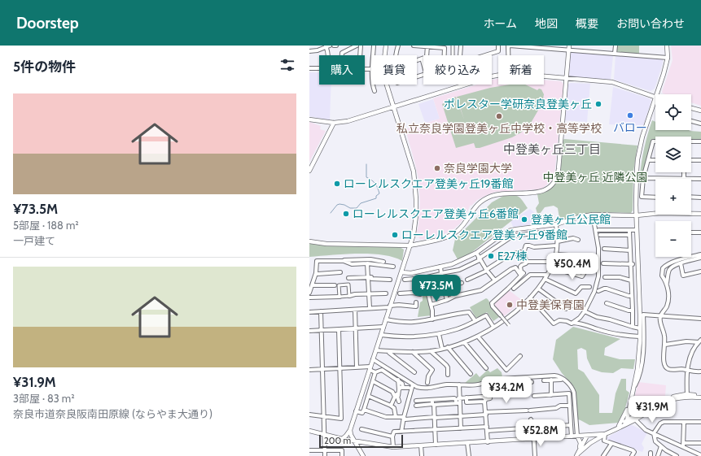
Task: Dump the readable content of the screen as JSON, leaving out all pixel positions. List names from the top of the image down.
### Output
{
  "districts": ["中登美ヶ丘三丁目"],
  "parks": ["中登美ヶ丘 近隣公園"],
  "places": [
    "ポレスター学研奈良登美ヶ丘",
    "バロー",
    "私立奈良学園登美ヶ丘中学校・高等学校",
    "奈良学園大学",
    "ローレルスクエア登美ヶ丘19番館",
    "ローレルスクエア登美ヶ丘6番館",
    "登美ヶ丘公民館",
    "ローレルスクエア登美ヶ丘9番館",
    "E27棟",
    "中登美保育園"
  ],
  "scale_bar": "200 m",
  "page": {
    "header": "Doorstep",
    "nav": [
      "ホーム",
      "地図",
      "概要",
      "お問い合わせ"
    ],
    "heading": "5件の物件",
    "chip": [
      "購入",
      "賃貸",
      "絞り込み",
      "新着"
    ],
    "list": [
      {
        "name": "¥73.5M",
        "note": "5部屋 · 188 m² · 一戸建て"
      },
      {
        "name": "¥31.9M",
        "note": "3部屋 · 83 m² · 奈良市道奈良阪南田原線 (ならやま大通り)"
      }
    ],
    "map_buttons": ["+", "−"],
    "price": [
      "¥50.4M",
      "¥73.5M",
      "¥34.2M",
      "¥31.9M",
      "¥52.8M"
    ],
    "scale": "200 m"
  }
}
